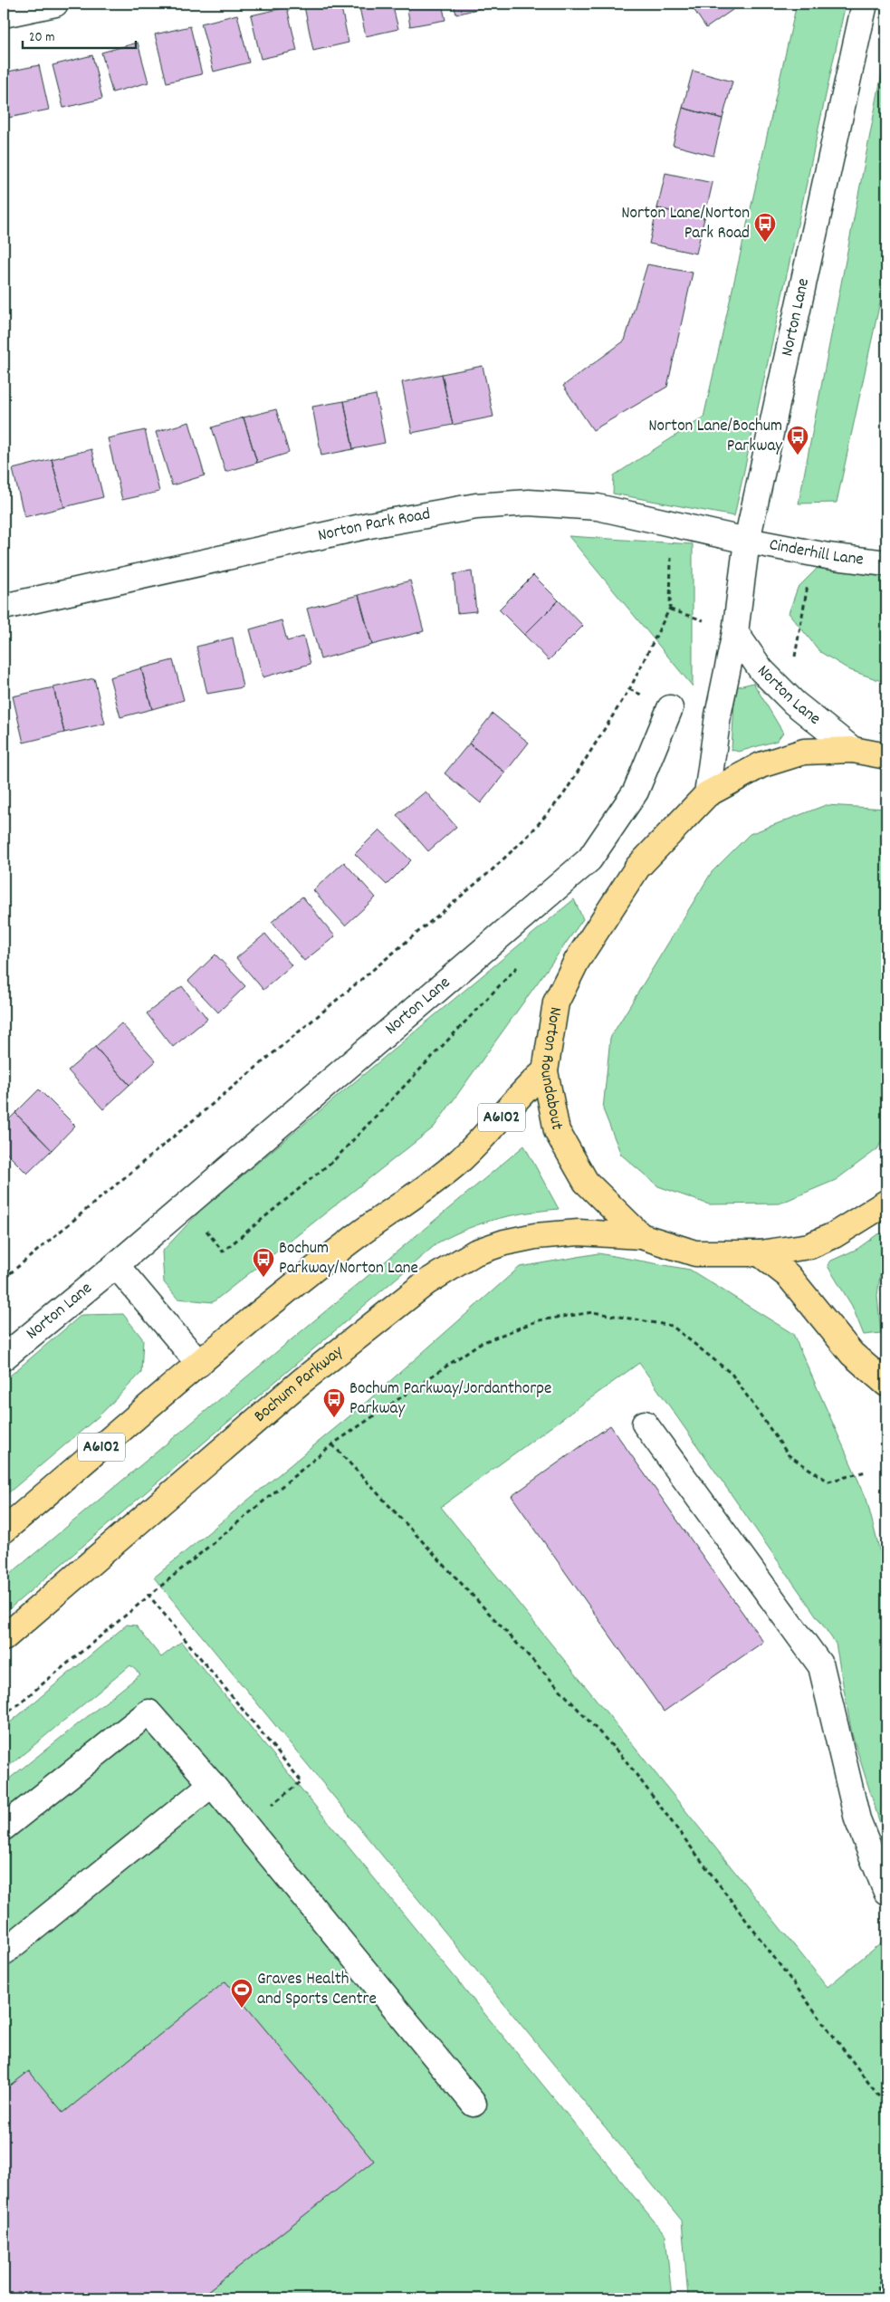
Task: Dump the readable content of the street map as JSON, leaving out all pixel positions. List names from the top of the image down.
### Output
{
  "streets": {
    "main road": ["Norton Roundabout", "A6102", "Bochum Parkway"],
    "street": ["Norton Lane", "Norton Park Road", "Cinderhill Lane"]
  },
  "crossings": [
    ["Norton Lane", "Norton Park Road"],
    ["Norton Lane", "Cinderhill Lane"],
    ["Norton Lane", "Norton Roundabout"],
    ["Norton Park Road", "Cinderhill Lane"],
    ["Norton Roundabout", "A6102"],
    ["Norton Roundabout", "Bochum Parkway"]
  ],
  "places": {
    "bus stop": [
      "Norton Lane/Norton Park Road",
      "Norton Lane/Bochum Parkway",
      "Bochum Parkway/Norton Lane",
      "Bochum Parkway/Jordanthorpe Parkway"
    ],
    "sports": ["Graves Health and Sports Centre"]
  },
  "scale_bar": "20 m"
}
